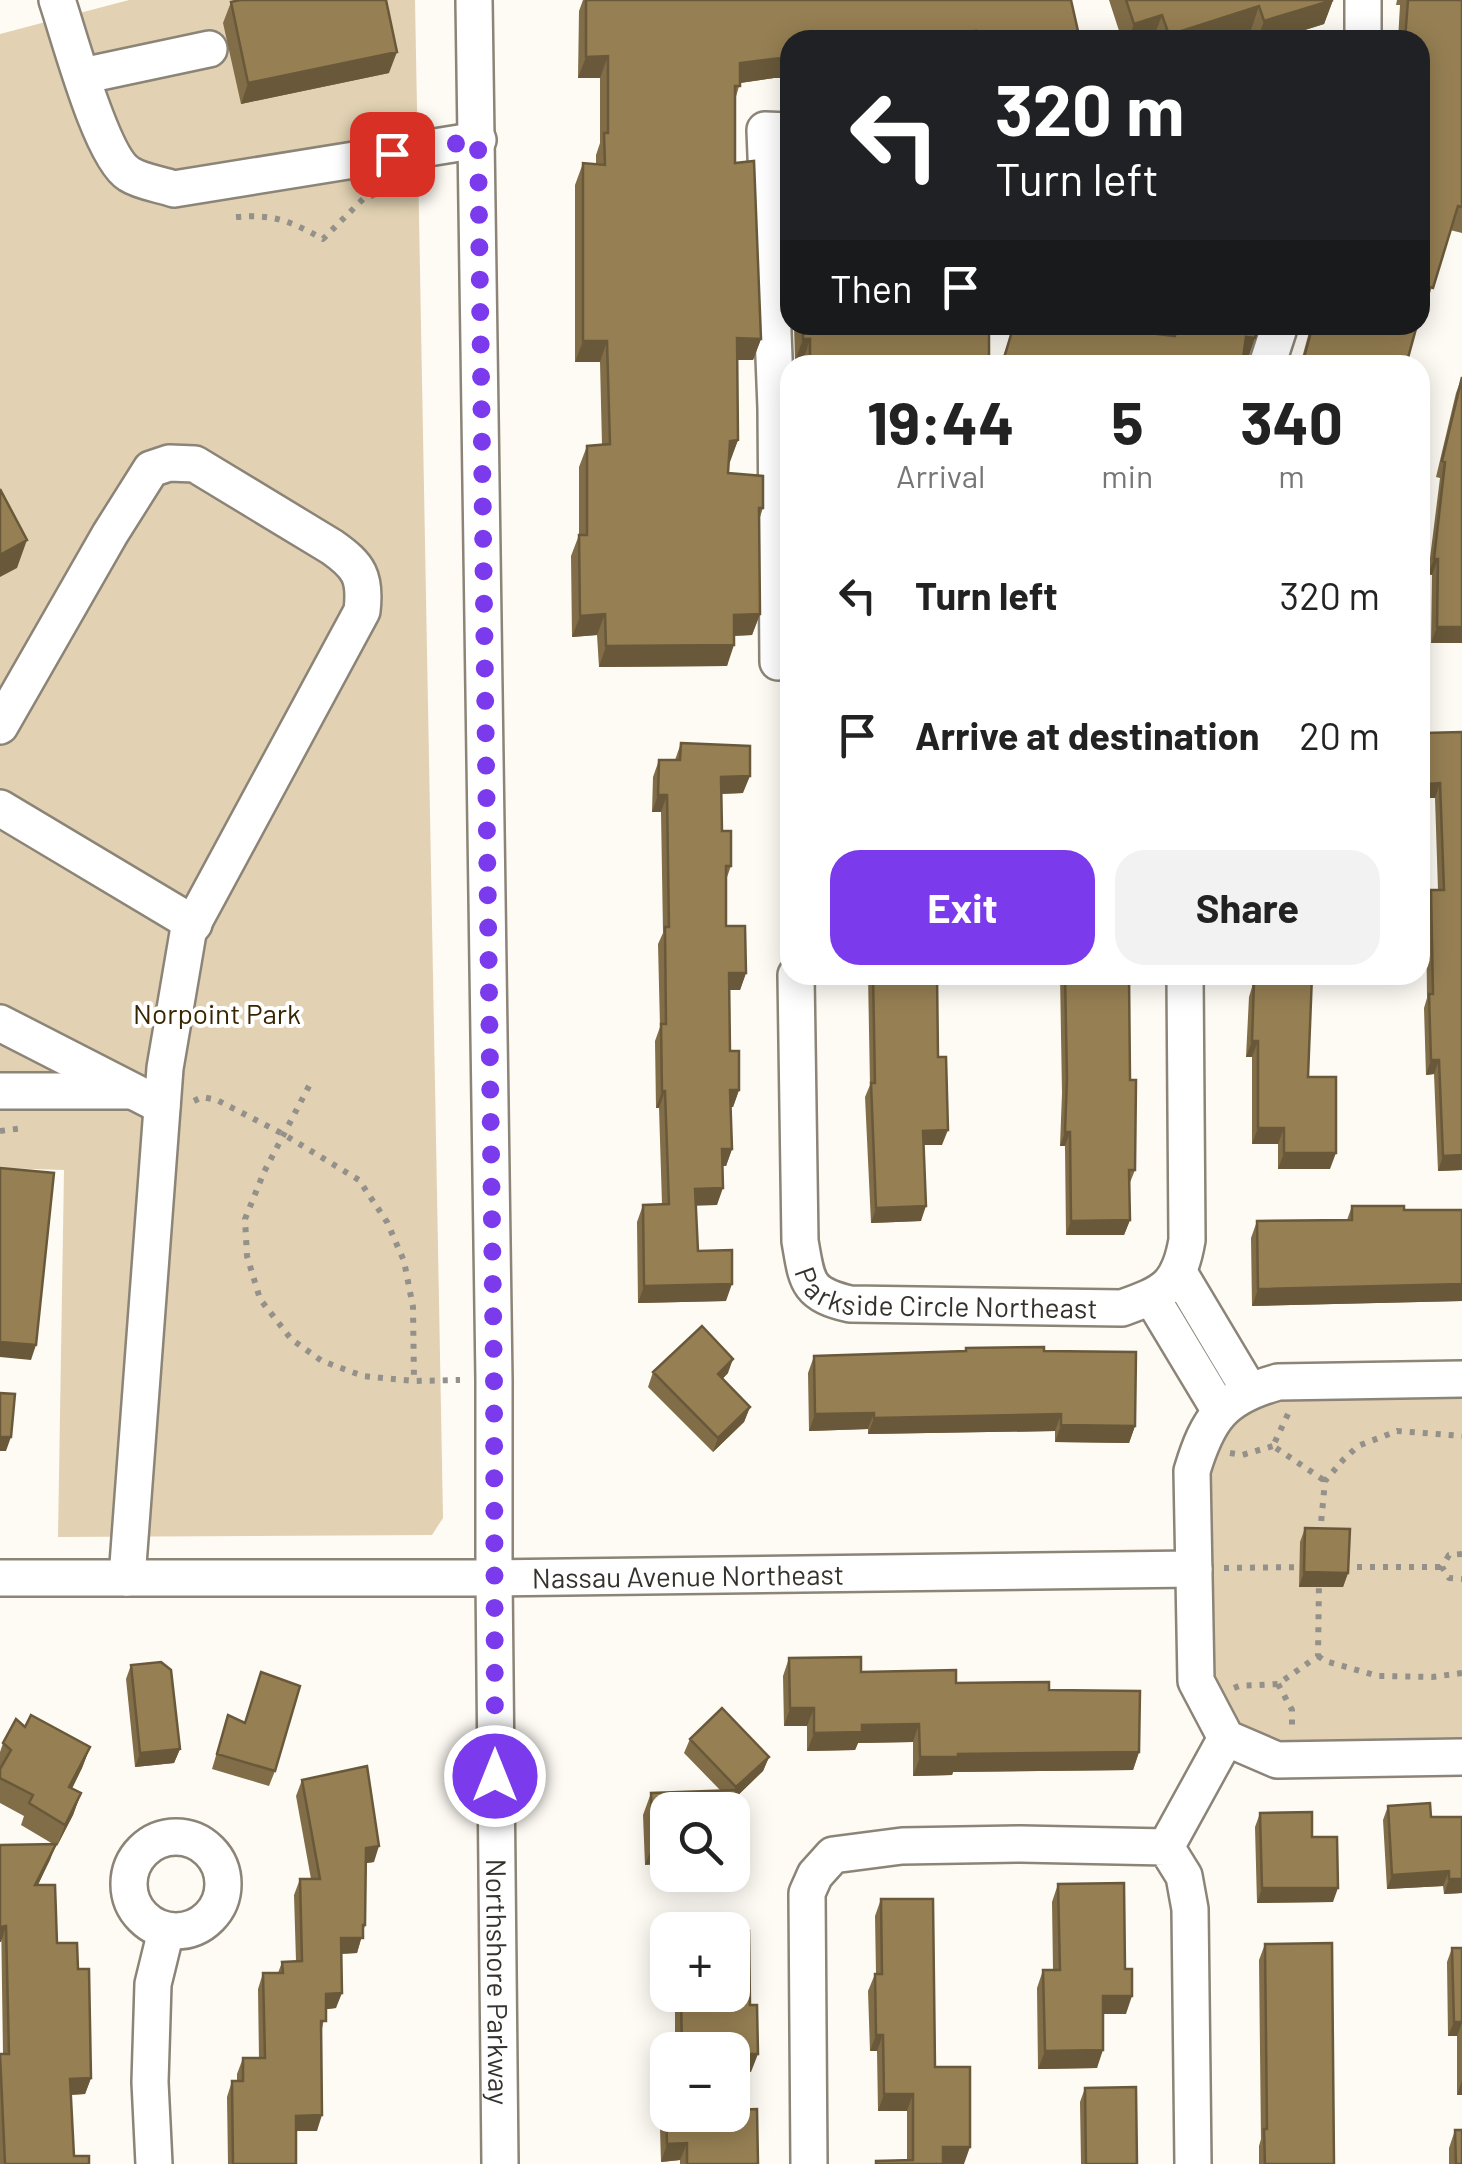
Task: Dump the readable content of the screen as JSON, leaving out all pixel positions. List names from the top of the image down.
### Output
{
  "streets": {
    "street": ["Parkside Circle Northeast", "Nassau Avenue Northeast", "Northshore Parkway"]
  },
  "crossings": [
    ["Nassau Avenue Northeast", "Northshore Parkway"]
  ],
  "parks": ["Norpoint Park"],
  "page": {
    "turn": ["320 m", "Turn left"],
    "then": "Then",
    "eta": [
      "19:44",
      "Arrival",
      "5",
      "min",
      "340",
      "m"
    ],
    "list": [
      {
        "name": "Turn left",
        "value": "320 m"
      },
      {
        "name": "Arrive at destination",
        "value": "20 m"
      }
    ],
    "buttons": ["Exit", "Share"],
    "map_buttons": ["+", "−"]
  }
}
